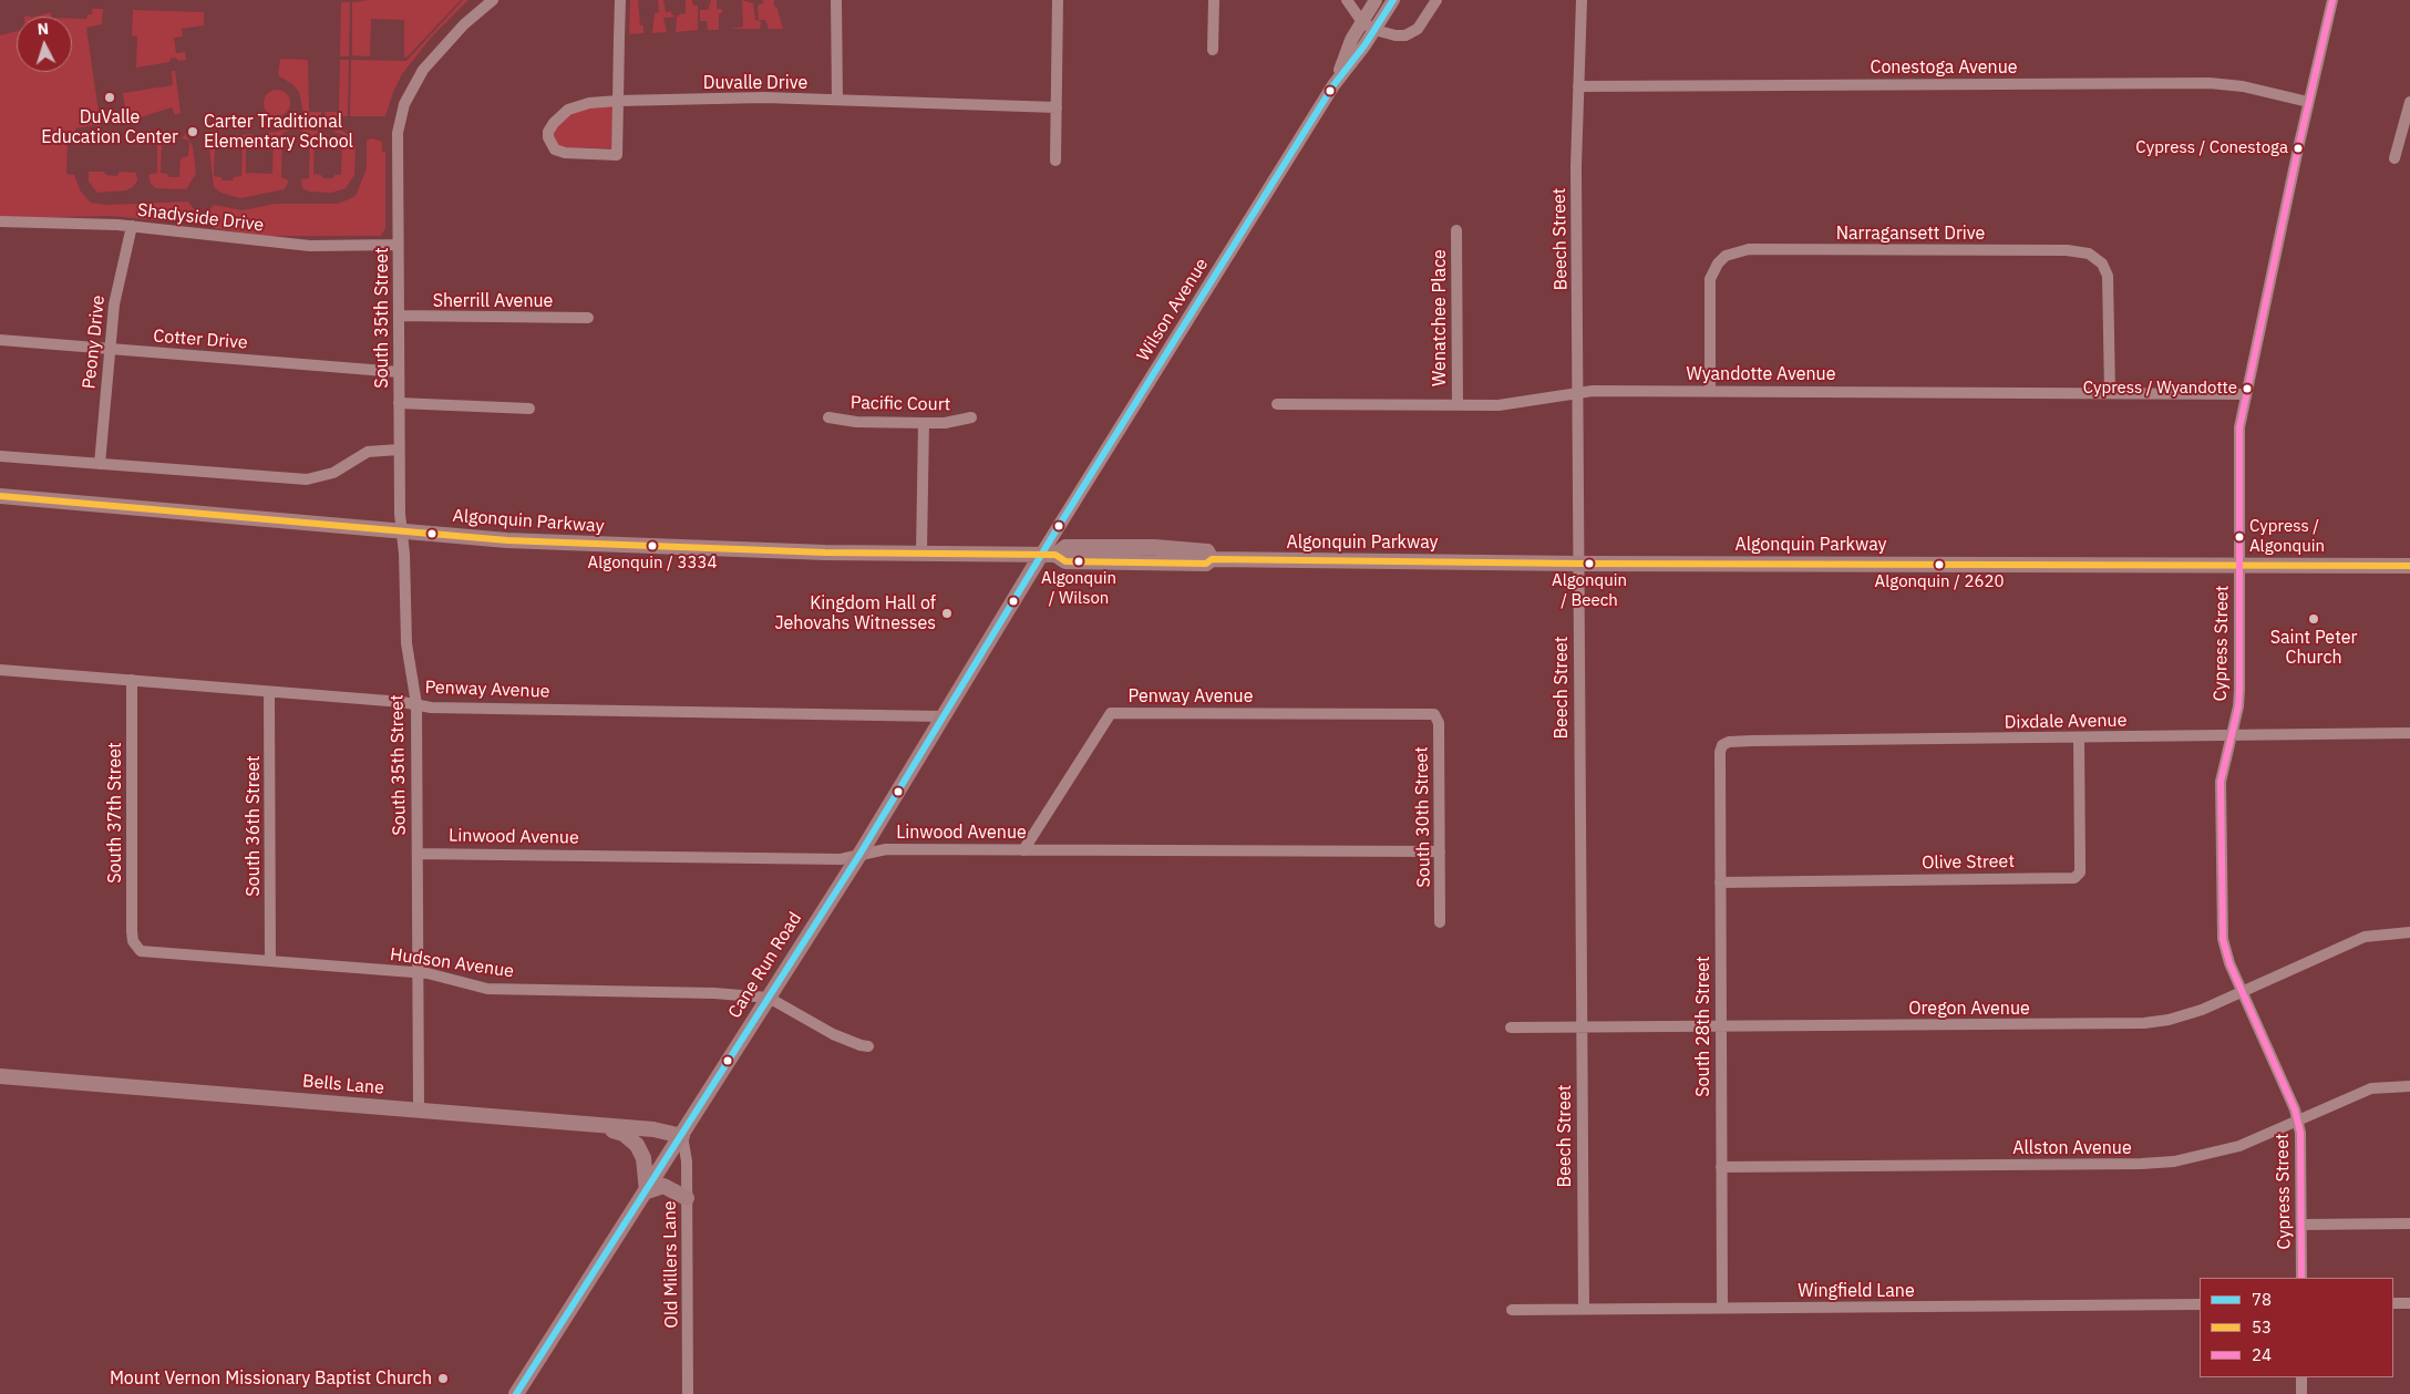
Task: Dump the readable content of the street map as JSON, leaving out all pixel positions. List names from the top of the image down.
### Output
{
  "streets": {
    "main road": ["Algonquin Parkway", "Cane Run Road", "Bells Lane"],
    "street": [
      "Conestoga Avenue",
      "Duvalle Drive",
      "Shadyside Drive",
      "Narragansett Drive",
      "Beech Street",
      "Sherrill Avenue",
      "Wilson Avenue",
      "South 35th Street",
      "Wenatchee Place",
      "Cotter Drive",
      "Peony Drive",
      "Wyandotte Avenue",
      "Pacific Court",
      "Cypress Street",
      "Penway Avenue",
      "Dixdale Avenue",
      "South 37th Street",
      "South 30th Street",
      "South 36th Street",
      "Linwood Avenue",
      "Olive Street",
      "Hudson Avenue",
      "Oregon Avenue",
      "South 28th Street",
      "Allston Avenue",
      "Old Millers Lane",
      "Wingfield Lane"
    ]
  },
  "crossings": [
    ["Conestoga Avenue", "Beech Street"],
    ["Conestoga Avenue", "Cypress Street"],
    ["Shadyside Drive", "South 35th Street"],
    ["Shadyside Drive", "Peony Drive"],
    ["Narragansett Drive", "Wyandotte Avenue"],
    ["Beech Street", "Wyandotte Avenue"],
    ["Beech Street", "Algonquin Parkway"],
    ["Beech Street", "Oregon Avenue"],
    ["Beech Street", "Wingfield Lane"],
    ["Sherrill Avenue", "South 35th Street"],
    ["Wilson Avenue", "Algonquin Parkway"],
    ["Wilson Avenue", "Cane Run Road"],
    ["South 35th Street", "Cotter Drive"],
    ["South 35th Street", "Algonquin Parkway"],
    ["South 35th Street", "Penway Avenue"],
    ["South 35th Street", "Linwood Avenue"],
    ["South 35th Street", "Hudson Avenue"],
    ["South 35th Street", "Bells Lane"],
    ["Wenatchee Place", "Wyandotte Avenue"],
    ["Cotter Drive", "Peony Drive"],
    ["Wyandotte Avenue", "Cypress Street"],
    ["Algonquin Parkway", "Cypress Street"],
    ["Algonquin Parkway", "Cane Run Road"],
    ["Cypress Street", "Dixdale Avenue"],
    ["Cypress Street", "Oregon Avenue"],
    ["Cypress Street", "Allston Avenue"],
    ["Penway Avenue", "South 37th Street"],
    ["Penway Avenue", "South 30th Street"],
    ["Penway Avenue", "South 36th Street"],
    ["Penway Avenue", "Linwood Avenue"],
    ["Penway Avenue", "Cane Run Road"],
    ["Dixdale Avenue", "Olive Street"],
    ["Dixdale Avenue", "South 28th Street"],
    ["South 37th Street", "Hudson Avenue"],
    ["South 30th Street", "Linwood Avenue"],
    ["South 36th Street", "Hudson Avenue"],
    ["Linwood Avenue", "Cane Run Road"],
    ["Olive Street", "South 28th Street"],
    ["Hudson Avenue", "Cane Run Road"],
    ["Cane Run Road", "Bells Lane"],
    ["Cane Run Road", "Old Millers Lane"],
    ["Oregon Avenue", "South 28th Street"],
    ["South 28th Street", "Allston Avenue"],
    ["South 28th Street", "Wingfield Lane"],
    ["Bells Lane", "Old Millers Lane"]
  ],
  "places": [
    "DuValle Education Center",
    "Carter Traditional Elementary School",
    "Cypress / Conestoga",
    "Cypress / Wyandotte",
    "Cypress / Algonquin",
    "Algonquin / 3334",
    "Algonquin / Wilson",
    "Algonquin / Beech",
    "Algonquin / 2620",
    "Kingdom Hall of Jehovahs Witnesses",
    "Saint Peter Church",
    "Mount Vernon Missionary Baptist Church"
  ],
  "lines": ["transit line 78", "transit line 24", "transit line 53"],
  "legend": ["78", "53", "24"],
  "north": "top"
}
